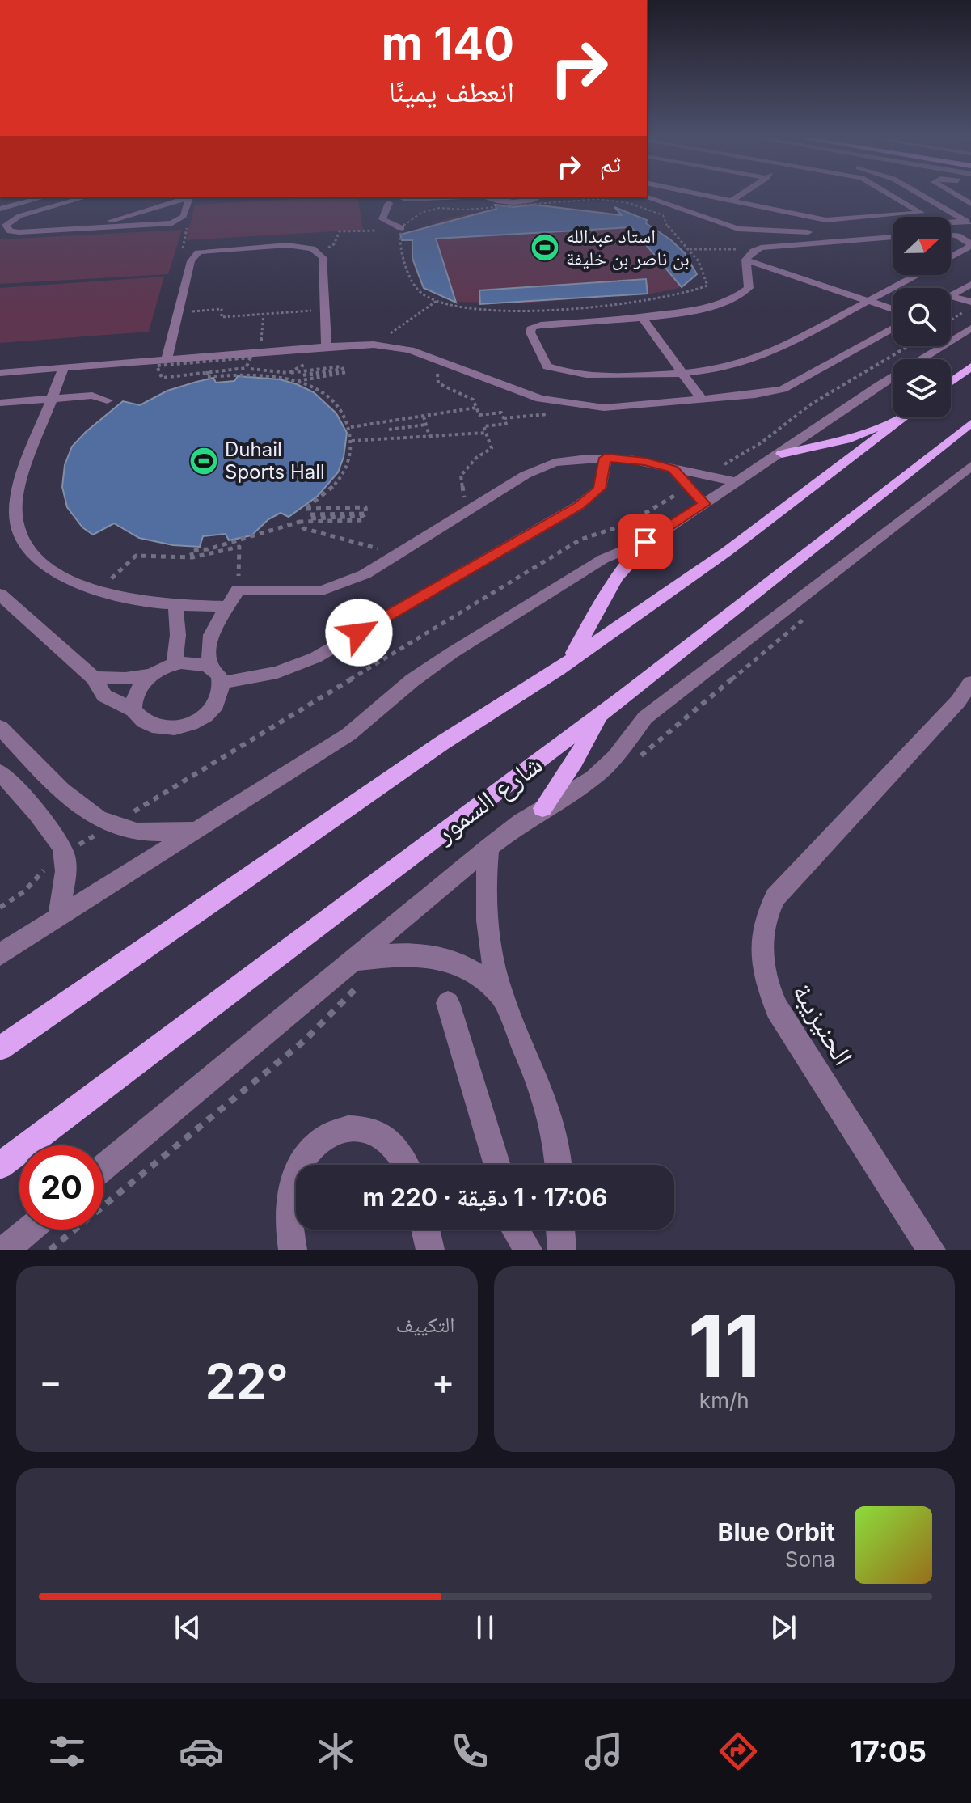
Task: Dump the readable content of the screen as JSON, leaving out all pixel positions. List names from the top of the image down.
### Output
{
  "streets": {
    "main road": ["شارع السمور"],
    "street": ["الحنيزيبة"]
  },
  "places": {
    "sports": ["استاد عبدالله بن ناصر بن خليفة", "Duhail Sports Hall"]
  },
  "north": "right",
  "page": {
    "turn": ["140 m", "انعطف يمينًا"],
    "then": "ثم",
    "limit": "20",
    "trip": "17:06 · 1 دقيقة · 220 m",
    "tile": [
      ["11", "km/h"],
      "التكييف"
    ],
    "heat": ["−", "22°", "+"],
    "song": ["Blue Orbit", "Sona"],
    "tabs": "17:05"
  }
}
